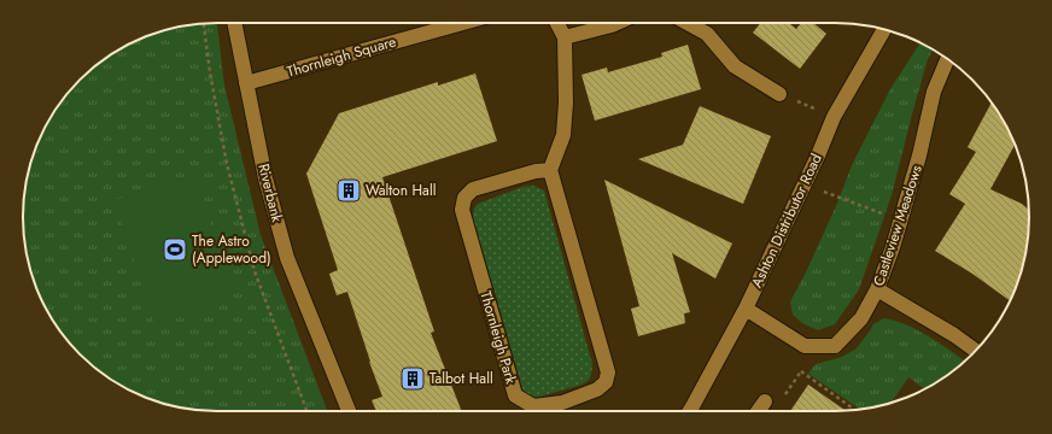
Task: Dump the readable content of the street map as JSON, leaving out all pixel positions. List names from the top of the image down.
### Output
{
  "streets": {
    "street": [
      "Thornleigh Square",
      "Riverbank",
      "Ashton Distributor Road",
      "Castleview Meadows",
      "Thornleigh Park"
    ]
  },
  "crossings": [
    ["Thornleigh Square", "Riverbank"]
  ],
  "places": {
    "building": ["Walton Hall", "Talbot Hall"],
    "sports": ["The Astro (Applewood)"]
  }
}
